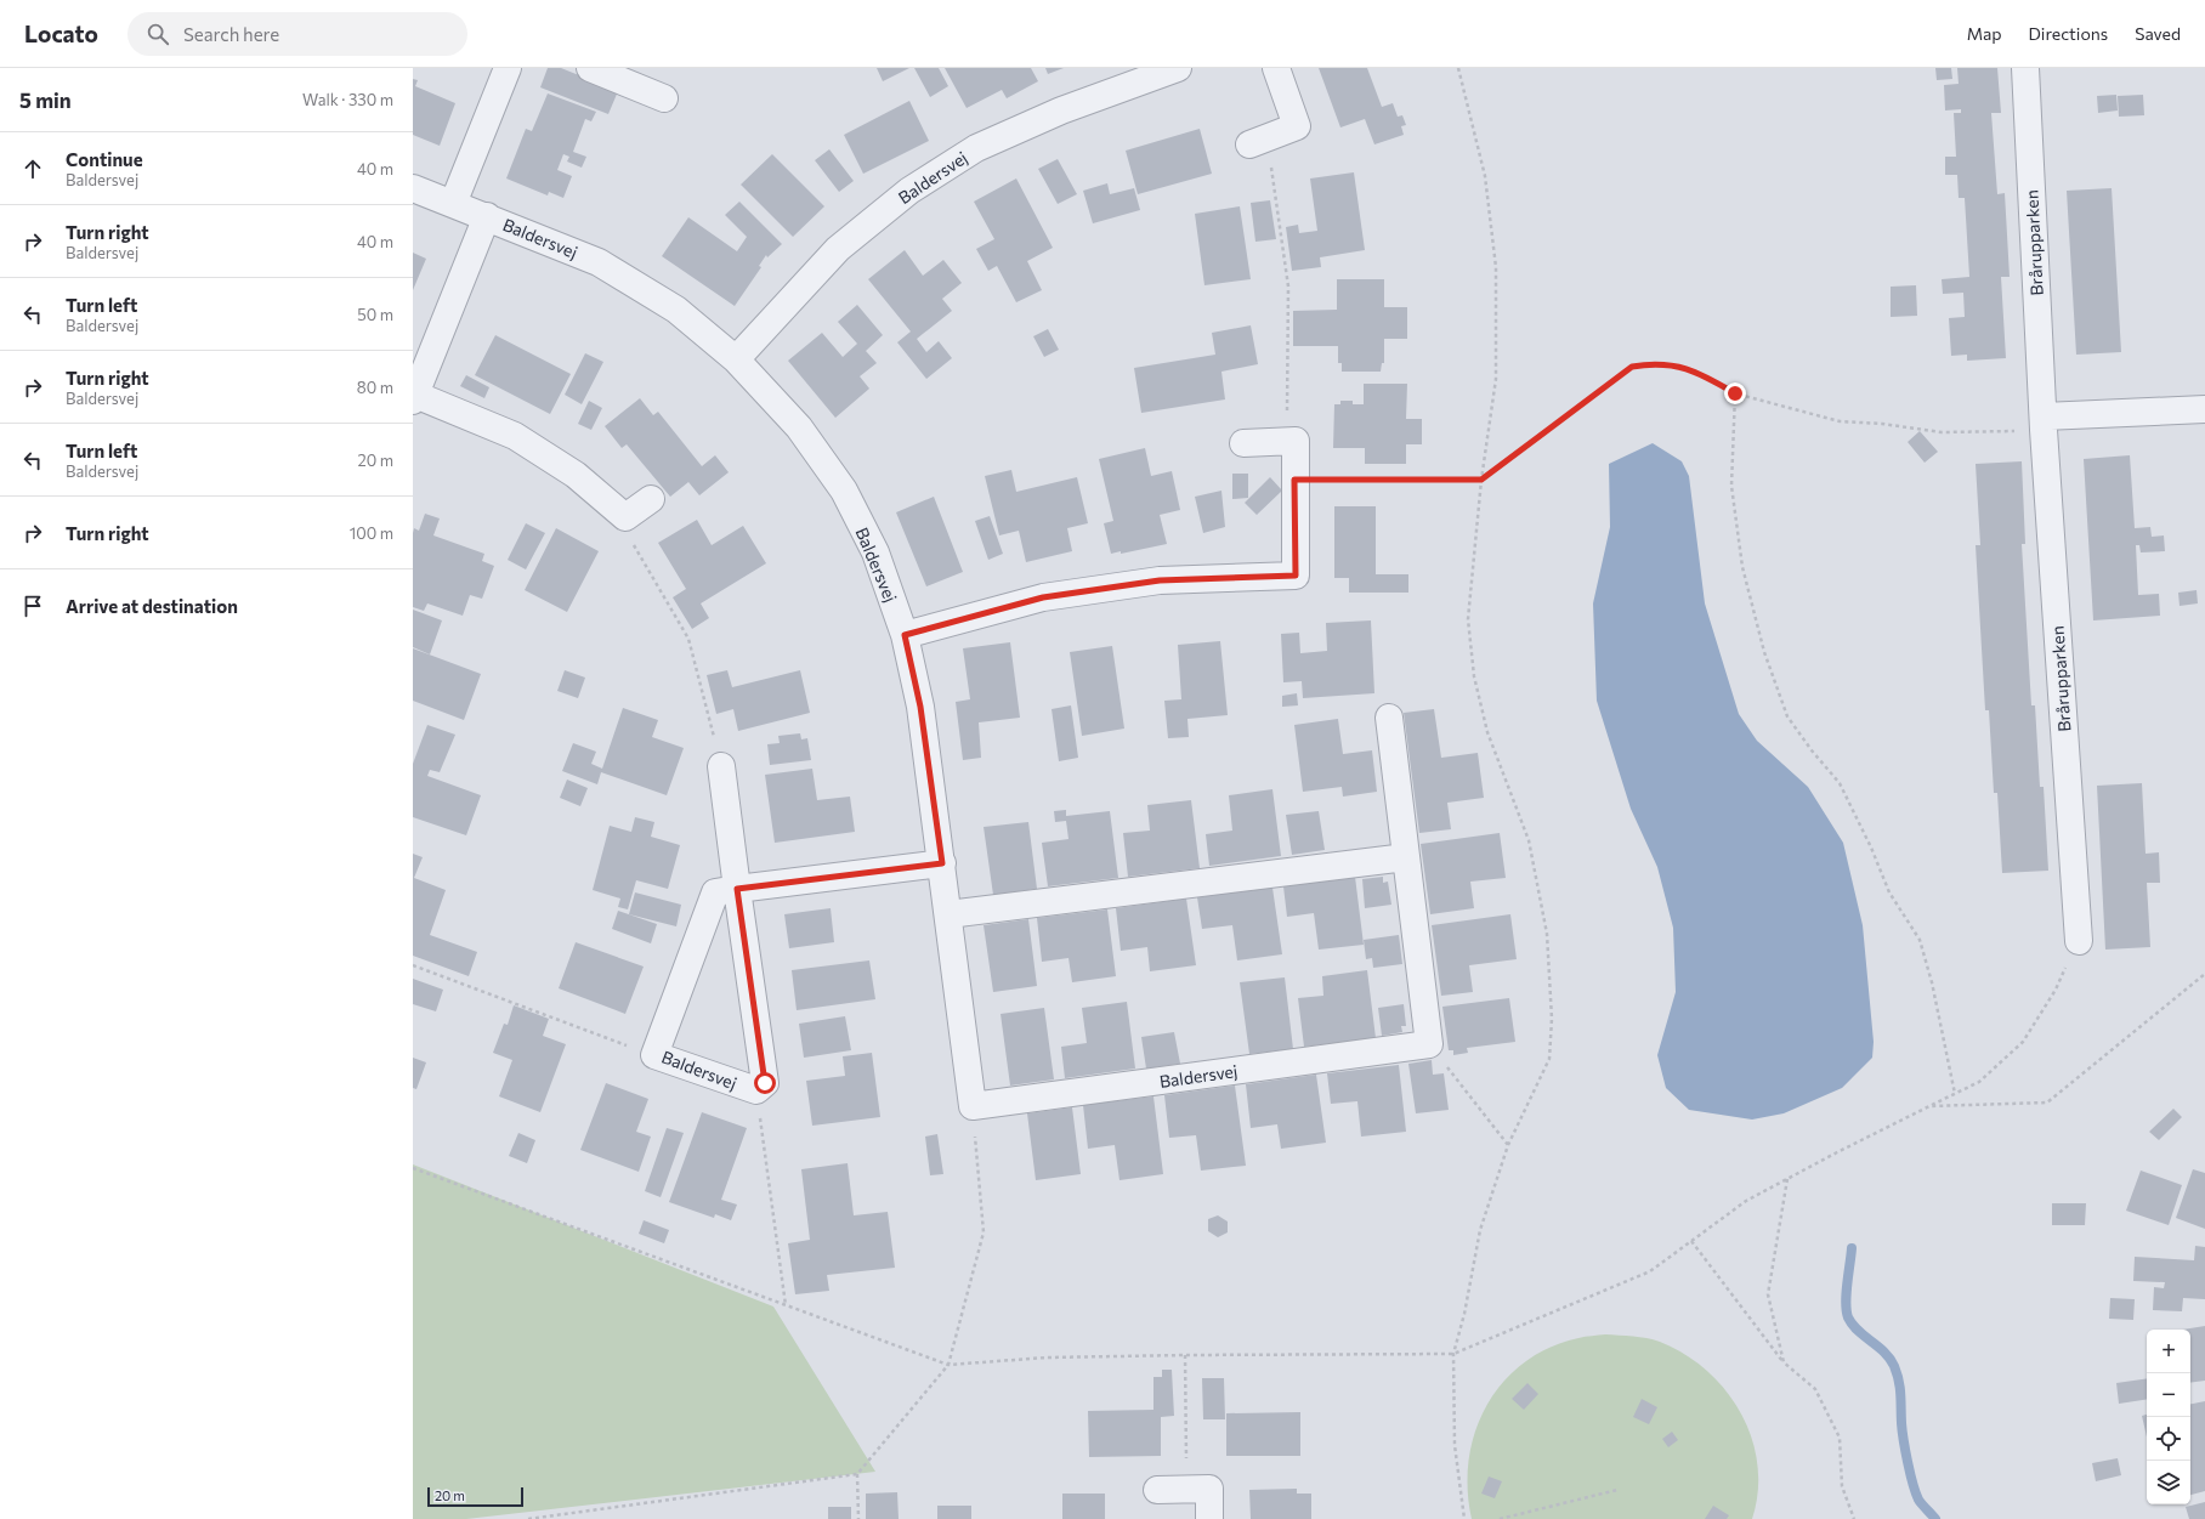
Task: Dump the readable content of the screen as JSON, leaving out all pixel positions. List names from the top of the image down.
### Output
{
  "streets": {
    "street": ["Baldersvej", "Brårupparken"]
  },
  "scale_bar": "20 m",
  "page": {
    "header": "Locato",
    "search": "Search here",
    "nav": ["Map", "Directions", "Saved"],
    "heading": ["5 min", "Walk · 330 m"],
    "list": [
      ["Continue", "Baldersvej", "40 m"],
      ["Turn right", "Baldersvej", "40 m"],
      ["Turn left", "Baldersvej", "50 m"],
      ["Turn right", "Baldersvej", "80 m"],
      ["Turn left", "Baldersvej", "20 m"],
      ["Turn right", "100 m"],
      "Arrive at destination"
    ],
    "map_buttons": ["+", "−"],
    "scale": "20 m"
  }
}
